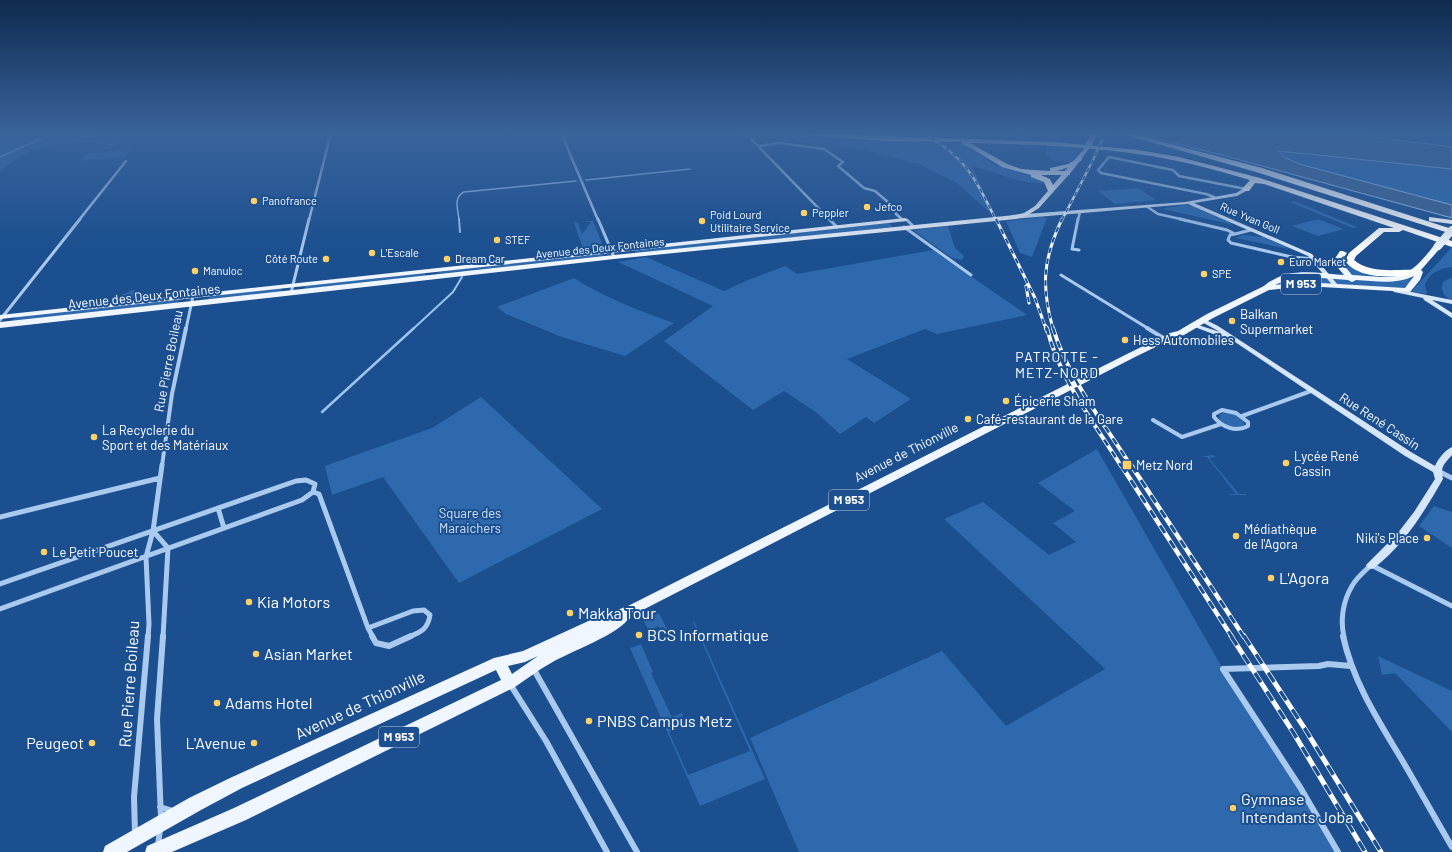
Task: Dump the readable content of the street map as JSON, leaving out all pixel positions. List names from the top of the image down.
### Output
{
  "streets": {
    "main road": ["Avenue des Deux Fontaines", "M 953", "Avenue de Thionville"],
    "street": ["Rue Yvan Goll", "Rue Pierre Boileau", "Rue René Cassin"]
  },
  "crossings": [
    ["Rue Yvan Goll", "Avenue des Deux Fontaines"],
    ["Rue Yvan Goll", "M 953"],
    ["Avenue des Deux Fontaines", "Rue Pierre Boileau"],
    ["M 953", "Avenue de Thionville"],
    ["Rue Pierre Boileau", "Avenue de Thionville"],
    ["Rue René Cassin", "Avenue de Thionville"]
  ],
  "districts": ["PATROTTE - METZ-NORD"],
  "parks": ["Square des Maraichers"],
  "places": {
    "other": [
      "Panofrance",
      "Jefco",
      "Peppler",
      "Poid Lourd Utilitaire Service",
      "STEF",
      "L'Escale",
      "Côté Route",
      "Dream Car",
      "Euro Market",
      "Manuloc",
      "SPE",
      "Balkan Supermarket",
      "Hess Automobiles",
      "Épicerie Sham",
      "Café-restaurant de la Gare",
      "La Recyclerie du Sport et des Matériaux",
      "Lycée René Cassin",
      "Médiathèque de l'Agora",
      "Niki's Place",
      "Le Petit Poucet",
      "L'Agora",
      "Kia Motors",
      "Makka Tour",
      "BCS Informatique",
      "Asian Market",
      "Adams Hotel",
      "PNBS Campus Metz",
      "Peugeot",
      "L'Avenue",
      "Gymnase Intendants Joba"
    ],
    "transit": ["Metz Nord"]
  }
}
